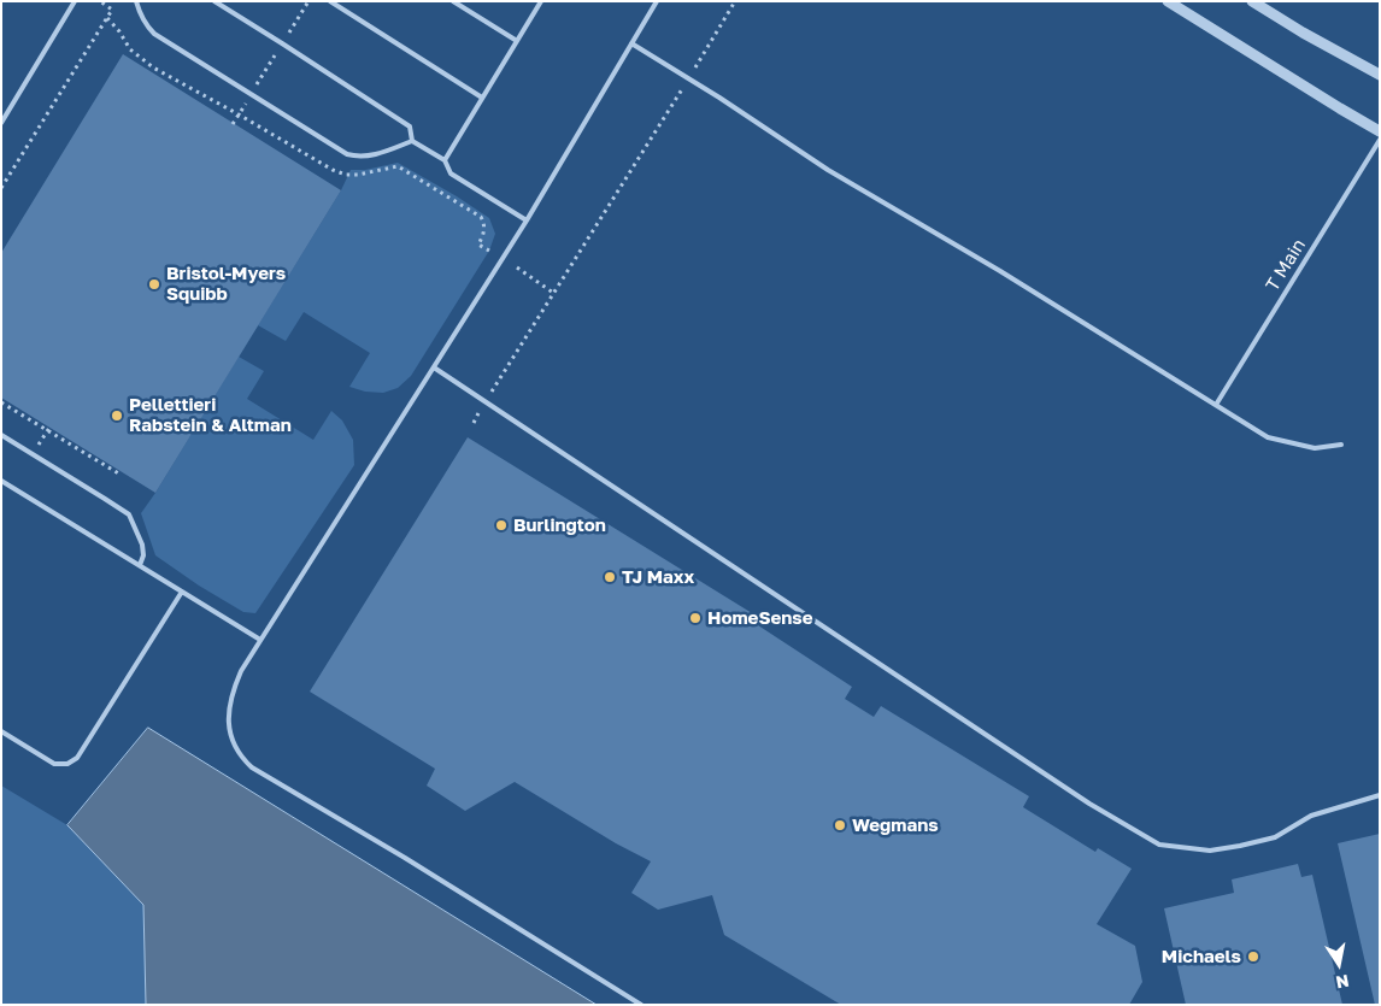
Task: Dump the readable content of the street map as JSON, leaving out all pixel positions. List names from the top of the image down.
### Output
{
  "streets": {
    "lane": ["T Main"]
  },
  "places": [
    "Bristol-Myers Squibb",
    "Pellettieri Rabstein & Altman",
    "Burlington",
    "TJ Maxx",
    "HomeSense",
    "Wegmans",
    "Michaels"
  ],
  "north": "bottom"
}
